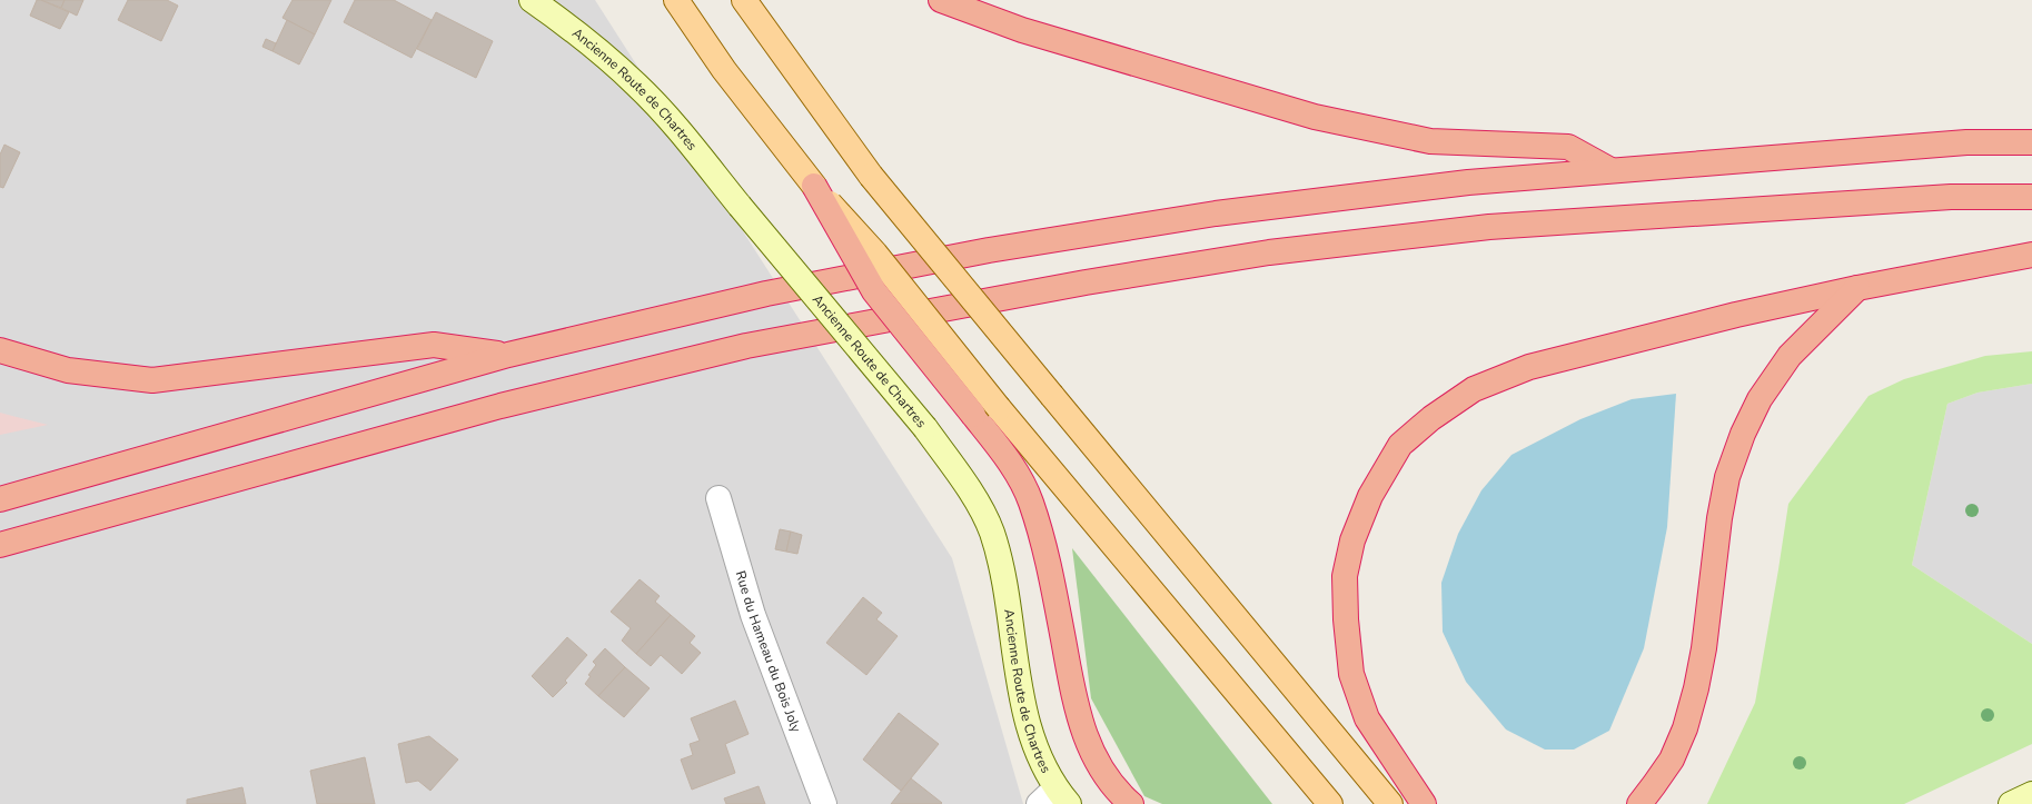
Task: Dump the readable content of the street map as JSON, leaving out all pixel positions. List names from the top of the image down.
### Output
{
  "streets": {
    "main road": ["Ancienne Route de Chartres"],
    "street": ["Rue du Hameau du Bois Joly"]
  }
}
